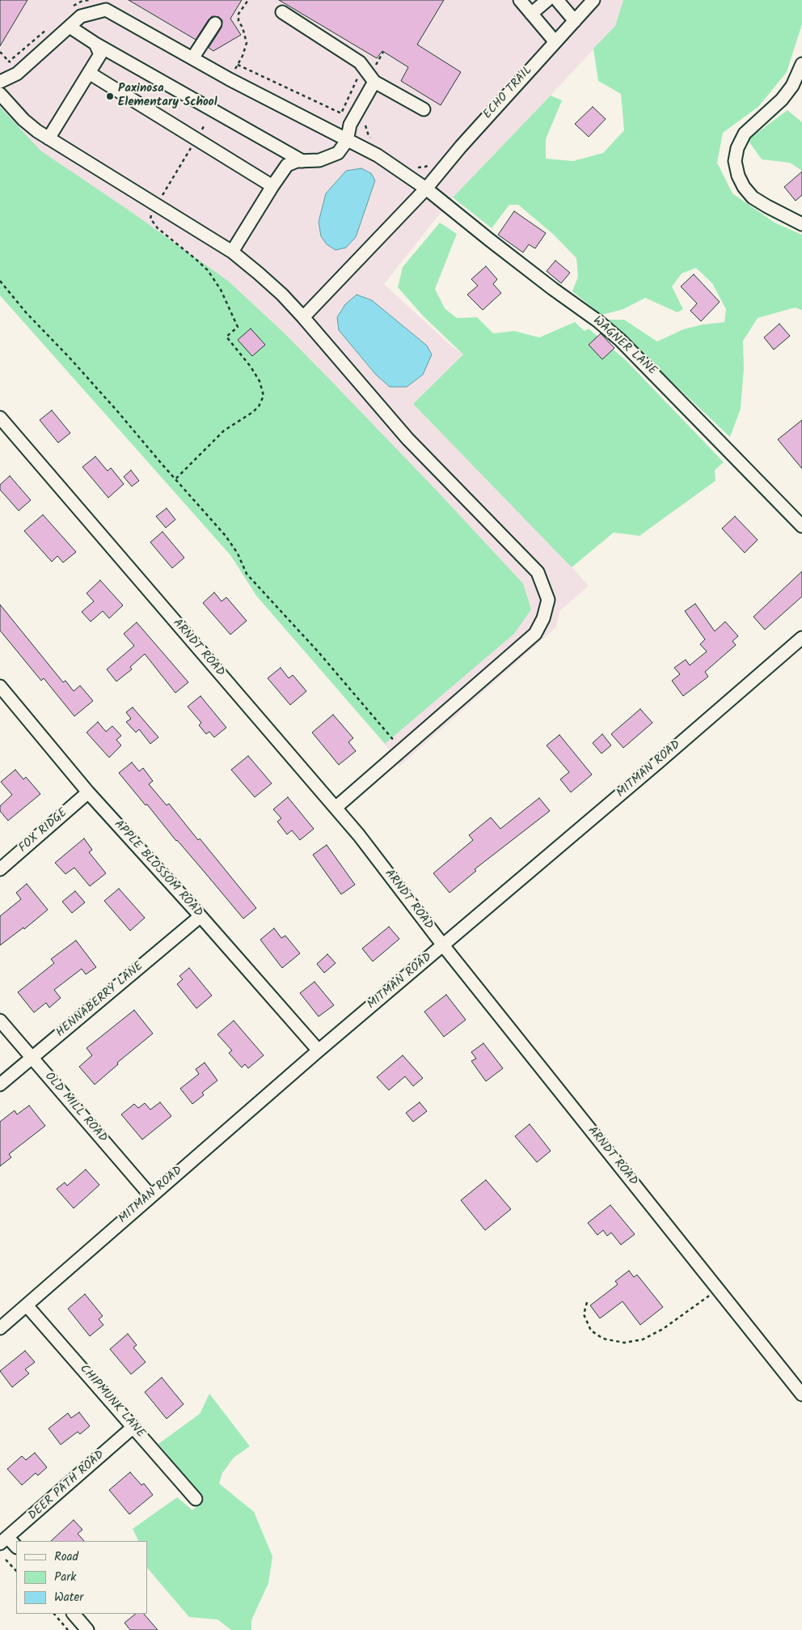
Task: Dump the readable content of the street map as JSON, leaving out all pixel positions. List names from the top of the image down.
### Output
{
  "streets": {
    "street": [
      "ECHO TRAIL",
      "WAGNER LANE",
      "ARNDT ROAD",
      "MITMAN ROAD",
      "FOX RIDGE",
      "APPLE BLOSSOM ROAD",
      "HENNABERRY LANE",
      "OLD MILL ROAD",
      "CHIPMUNK LANE",
      "DEER PATH ROAD"
    ]
  },
  "crossings": [
    ["ECHO TRAIL", "WAGNER LANE"],
    ["ARNDT ROAD", "MITMAN ROAD"],
    ["MITMAN ROAD", "APPLE BLOSSOM ROAD"],
    ["MITMAN ROAD", "OLD MILL ROAD"],
    ["MITMAN ROAD", "CHIPMUNK LANE"],
    ["FOX RIDGE", "APPLE BLOSSOM ROAD"],
    ["APPLE BLOSSOM ROAD", "HENNABERRY LANE"],
    ["HENNABERRY LANE", "OLD MILL ROAD"],
    ["CHIPMUNK LANE", "DEER PATH ROAD"]
  ],
  "places": ["Paxinosa Elementary School"],
  "legend": ["Road", "Park", "Water"]
}
